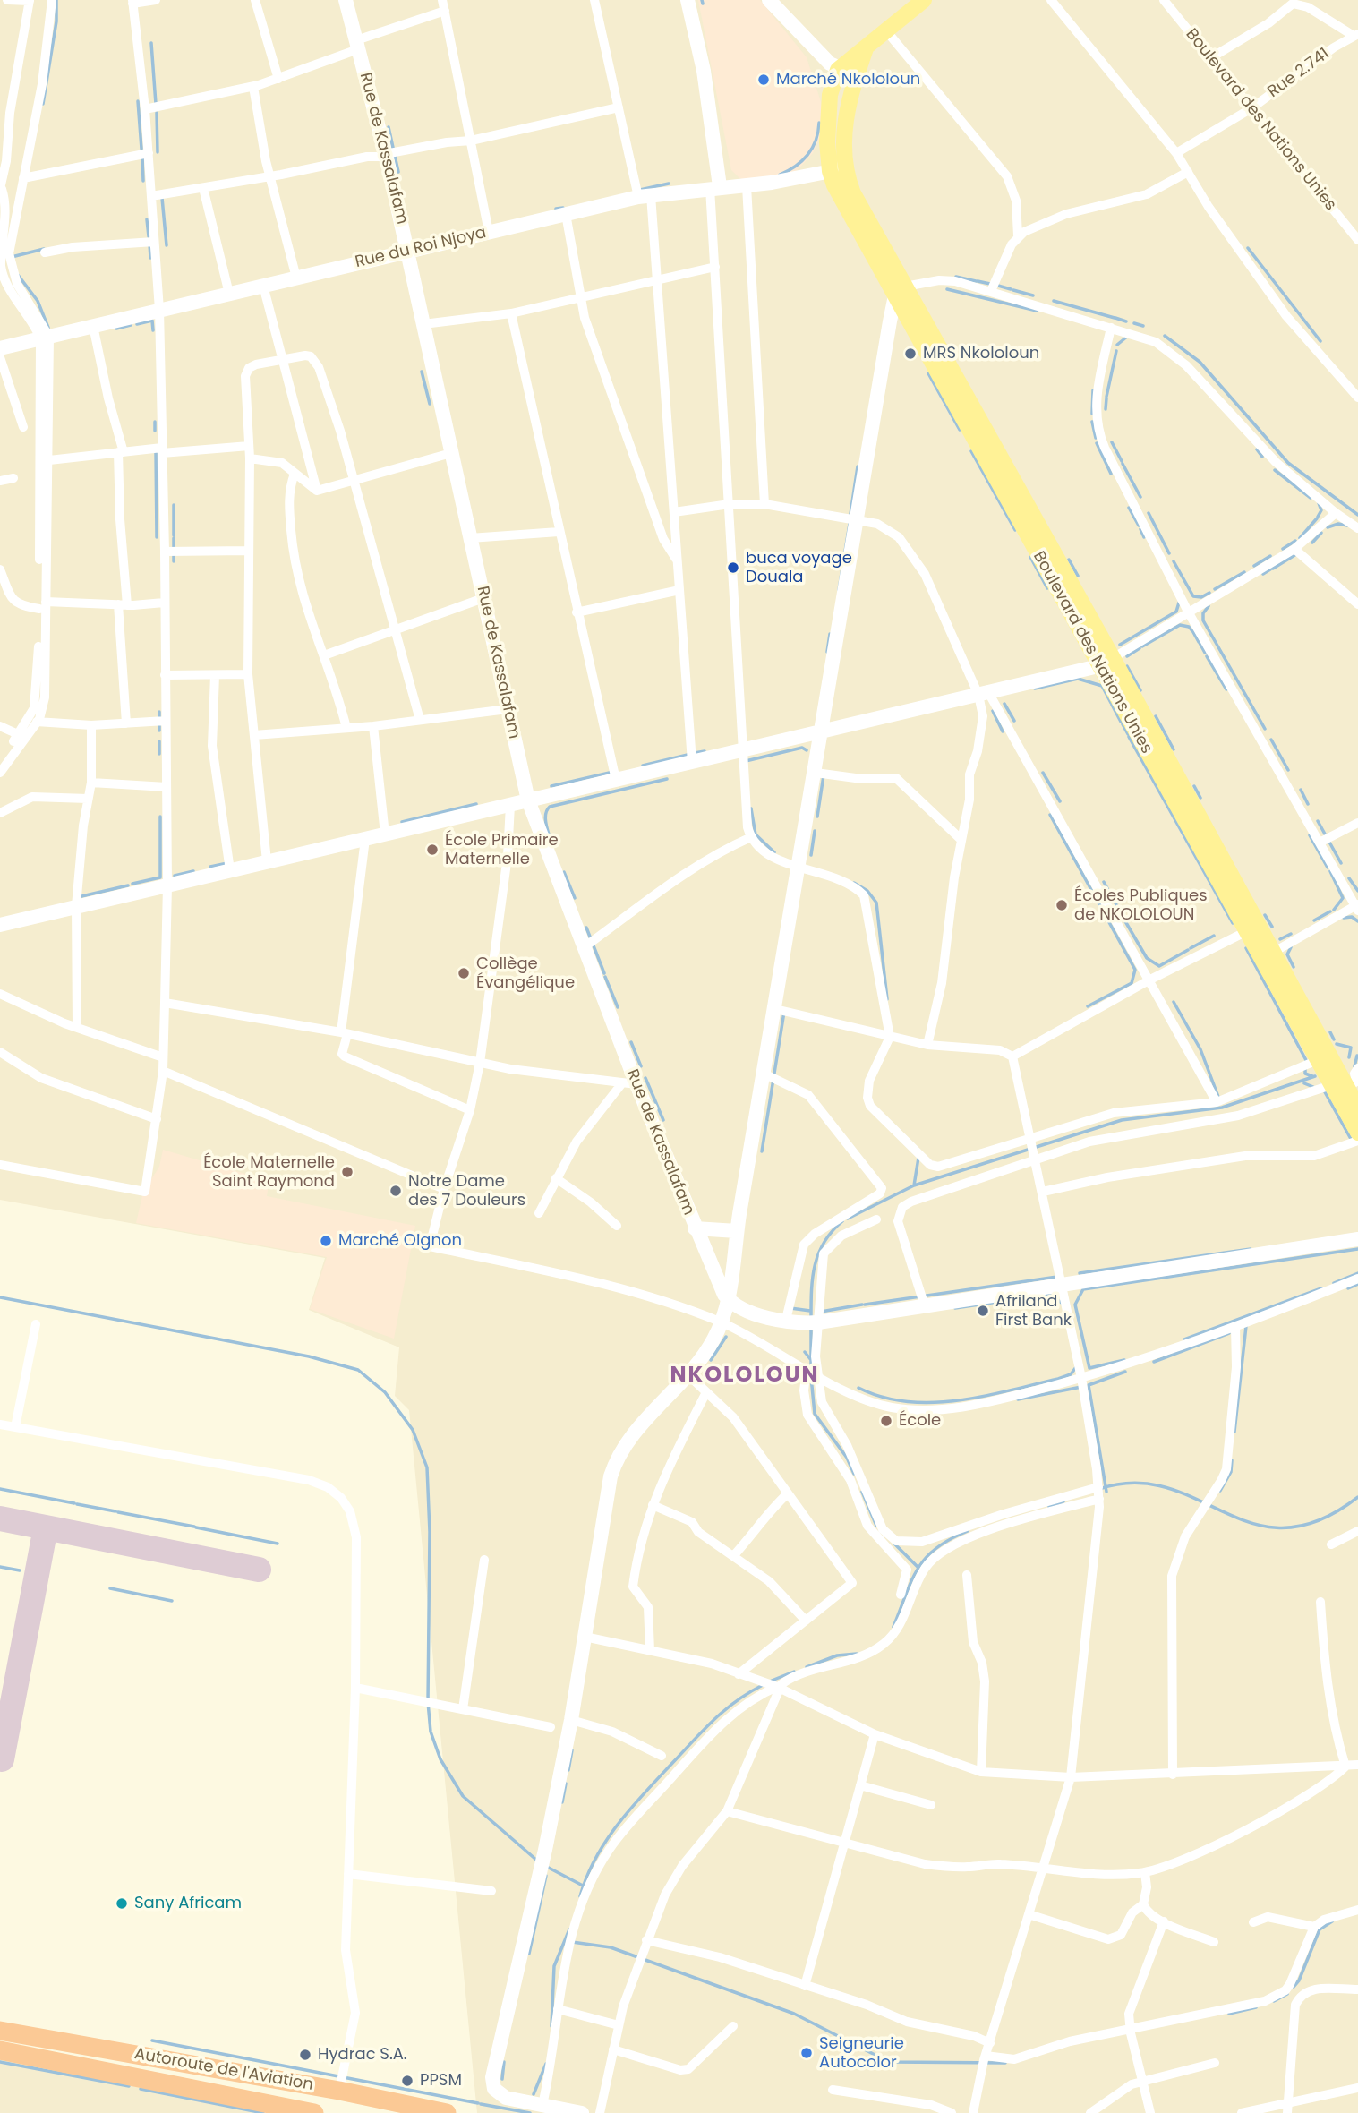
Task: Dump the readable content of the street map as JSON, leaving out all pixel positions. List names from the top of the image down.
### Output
{
  "streets": {
    "highway": ["Autoroute de l'Aviation"],
    "main road": ["Boulevard des Nations Unies"],
    "street": ["Rue 2.741", "Rue de Kassalafam", "Rue du Roi Njoya"]
  },
  "crossings": [
    ["Rue 2.741", "Boulevard des Nations Unies"],
    ["Boulevard des Nations Unies", "Rue du Roi Njoya"],
    ["Rue de Kassalafam", "Rue du Roi Njoya"]
  ],
  "districts": ["NKOLOLOUN"],
  "places": [
    "Marché Nkololoun",
    "MRS Nkololoun",
    "buca voyage Douala",
    "École Primaire Maternelle",
    "Écoles Publiques de NKOLOLOUN",
    "Collège Évangélique",
    "École Maternelle Saint Raymond",
    "Notre Dame des 7 Douleurs",
    "Marché Oignon",
    "Afriland First Bank",
    "École",
    "Sany Africam",
    "Seigneurie Autocolor",
    "Hydrac S.A.",
    "PPSM"
  ]
}
